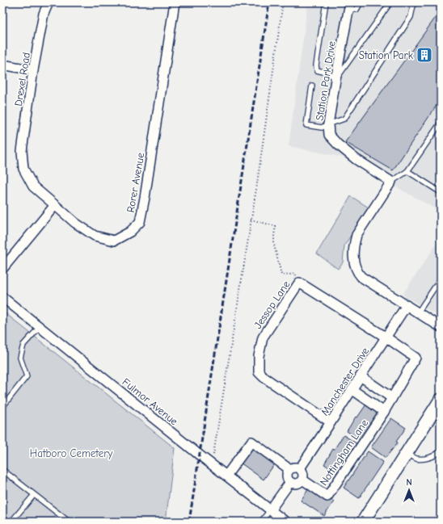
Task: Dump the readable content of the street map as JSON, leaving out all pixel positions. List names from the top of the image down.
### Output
{
  "streets": {
    "street": [
      "Drexel Road",
      "Station Park Drive",
      "Rorer Avenue",
      "Jessop Lane",
      "Manchester Drive",
      "Fulmor Avenue",
      "Nottingham Lane"
    ]
  },
  "crossings": [
    ["Drexel Road", "Rorer Avenue"],
    ["Jessop Lane", "Manchester Drive"],
    ["Manchester Drive", "Nottingham Lane"]
  ],
  "parks": ["Hatboro Cemetery"],
  "places": {
    "building": ["Station Park"]
  },
  "north": "top"
}
